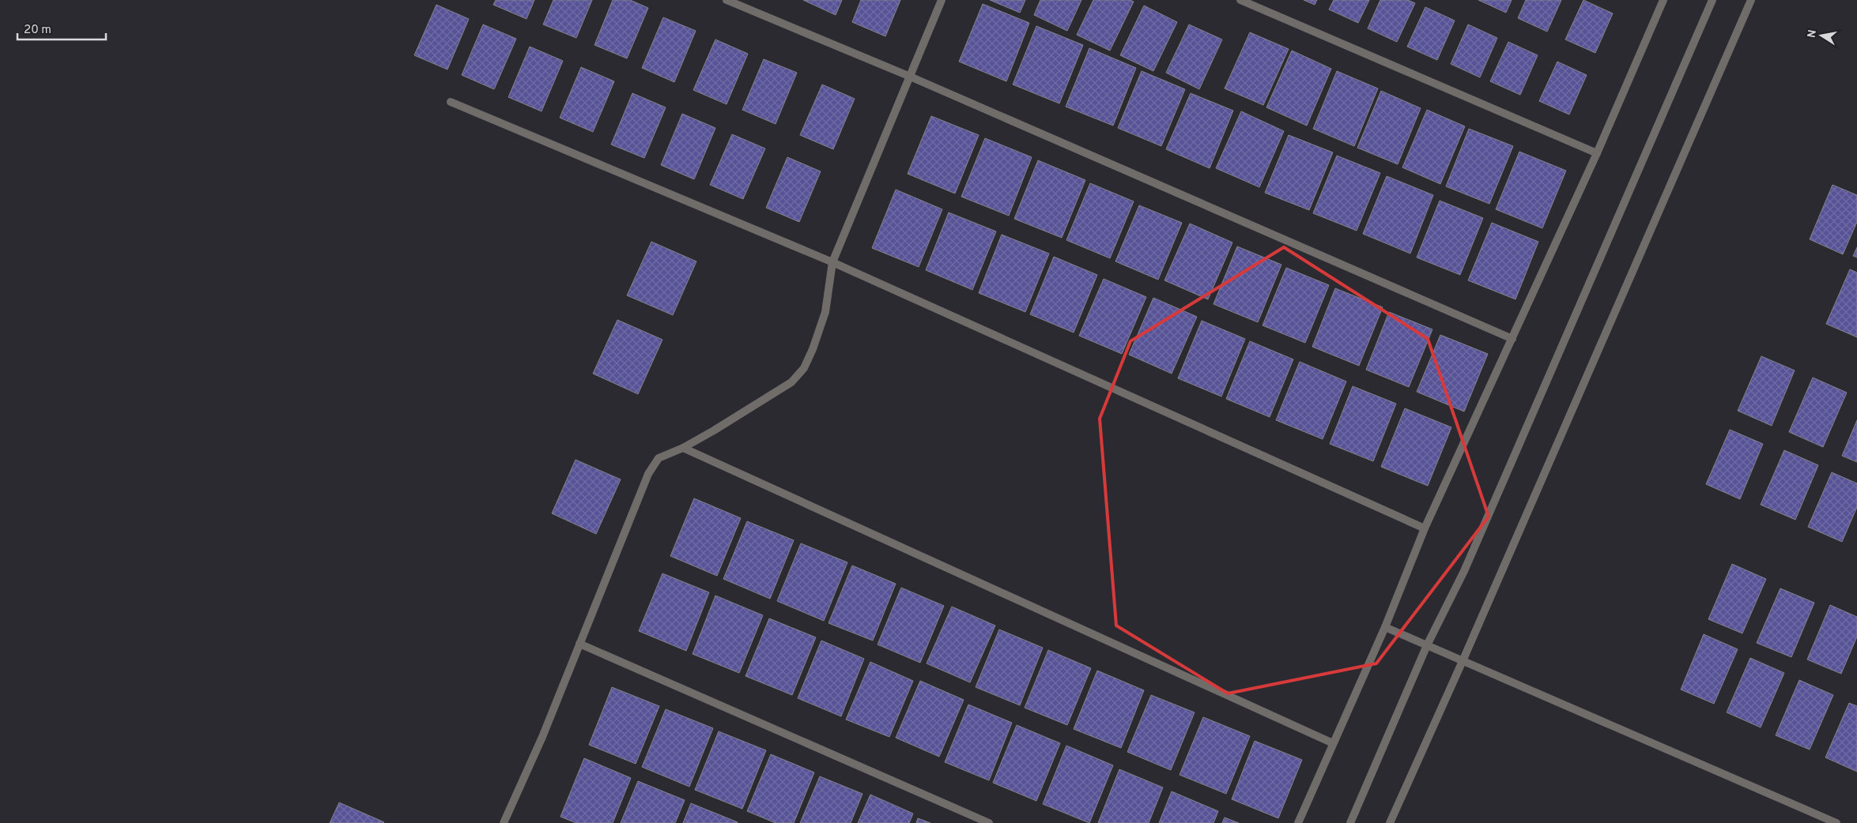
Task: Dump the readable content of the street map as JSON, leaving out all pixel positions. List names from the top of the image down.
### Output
{
  "scale_bar": "20 m",
  "north": "left"
}
